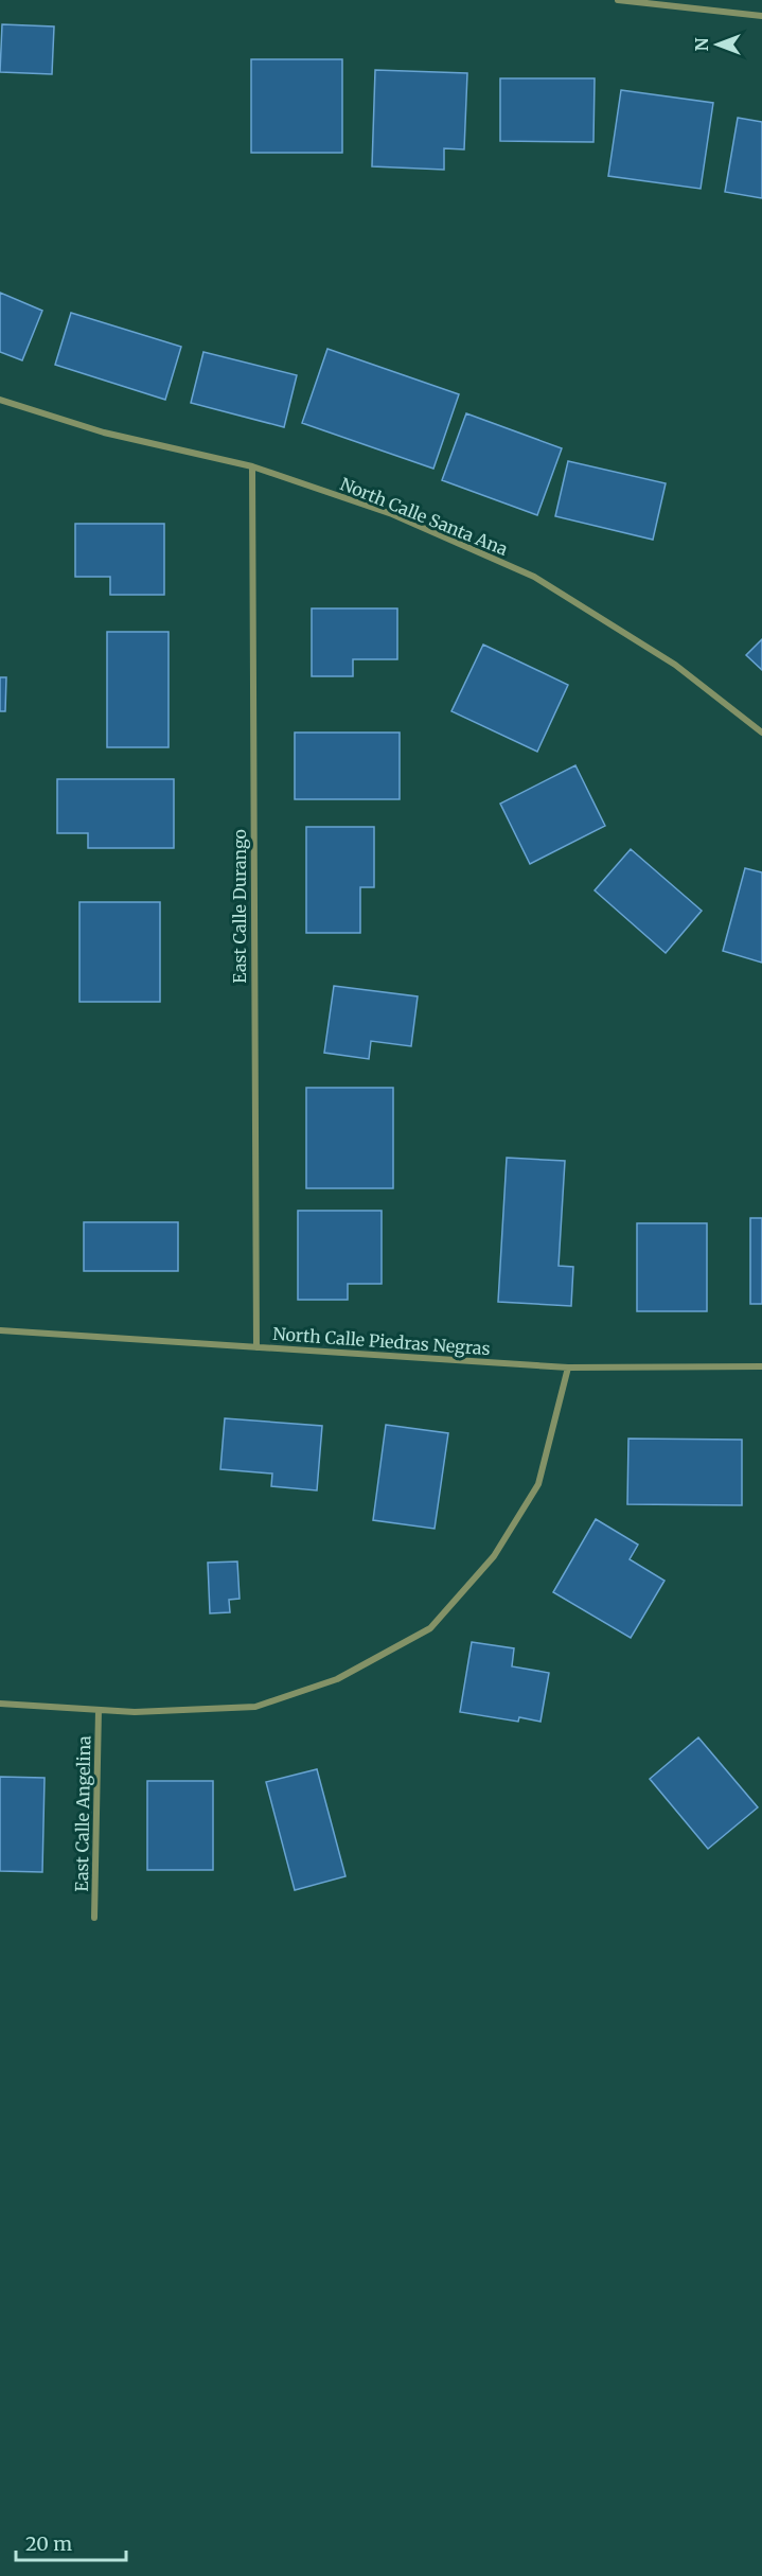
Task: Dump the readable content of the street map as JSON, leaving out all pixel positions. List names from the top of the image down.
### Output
{
  "streets": {
    "street": [
      "North Calle Santa Ana",
      "East Calle Durango",
      "North Calle Piedras Negras",
      "East Calle Angelina"
    ]
  },
  "crossings": [
    ["North Calle Santa Ana", "East Calle Durango"],
    ["East Calle Durango", "North Calle Piedras Negras"]
  ],
  "scale_bar": "20 m",
  "north": "left"
}
